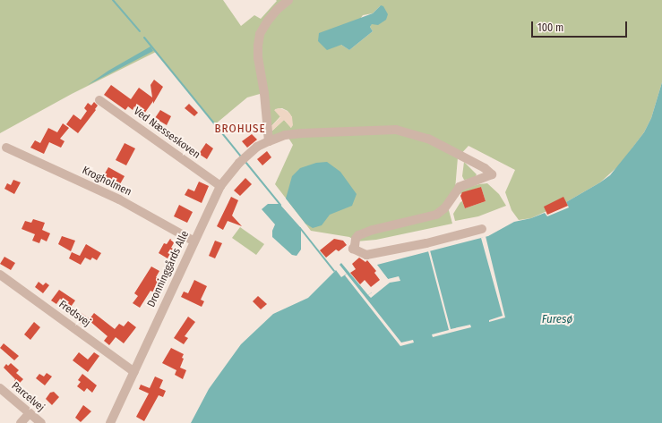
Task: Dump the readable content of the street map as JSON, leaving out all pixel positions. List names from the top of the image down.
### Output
{
  "streets": {
    "street": [
      "Ved Næsseskoven",
      "Krogholmen",
      "Dronninggårds Alle",
      "Fredsvej",
      "Parcelvej"
    ]
  },
  "crossings": [
    ["Ved Næsseskoven", "Dronninggårds Alle"],
    ["Krogholmen", "Dronninggårds Alle"],
    ["Dronninggårds Alle", "Fredsvej"]
  ],
  "districts": ["BROHUSE"],
  "water": ["Furesø"],
  "scale_bar": "100 m"
}
